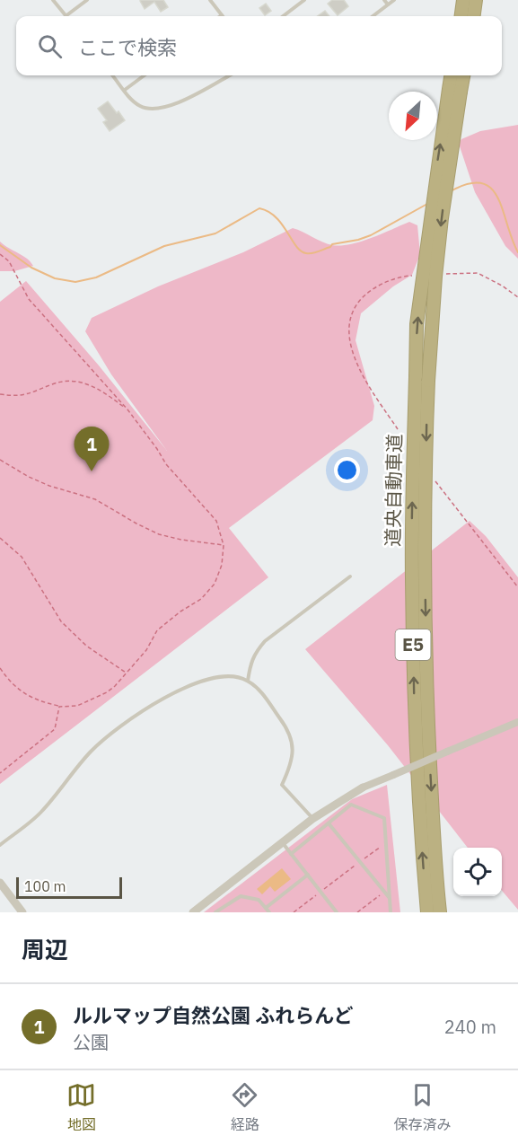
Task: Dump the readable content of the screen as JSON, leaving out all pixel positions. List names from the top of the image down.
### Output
{
  "streets": {
    "highway": ["道央自動車道", "E5"]
  },
  "scale_bar": "100 m",
  "north": "bottom left",
  "page": {
    "search": "ここで検索",
    "pins": "1",
    "scale": "100 m",
    "heading": "周辺",
    "list": [
      {
        "mark": "1",
        "name": "ルルマップ自然公園 ふれらんど",
        "note": "公園",
        "value": "240 m"
      }
    ],
    "nav": ["地図", "経路", "保存済み"]
  }
}
